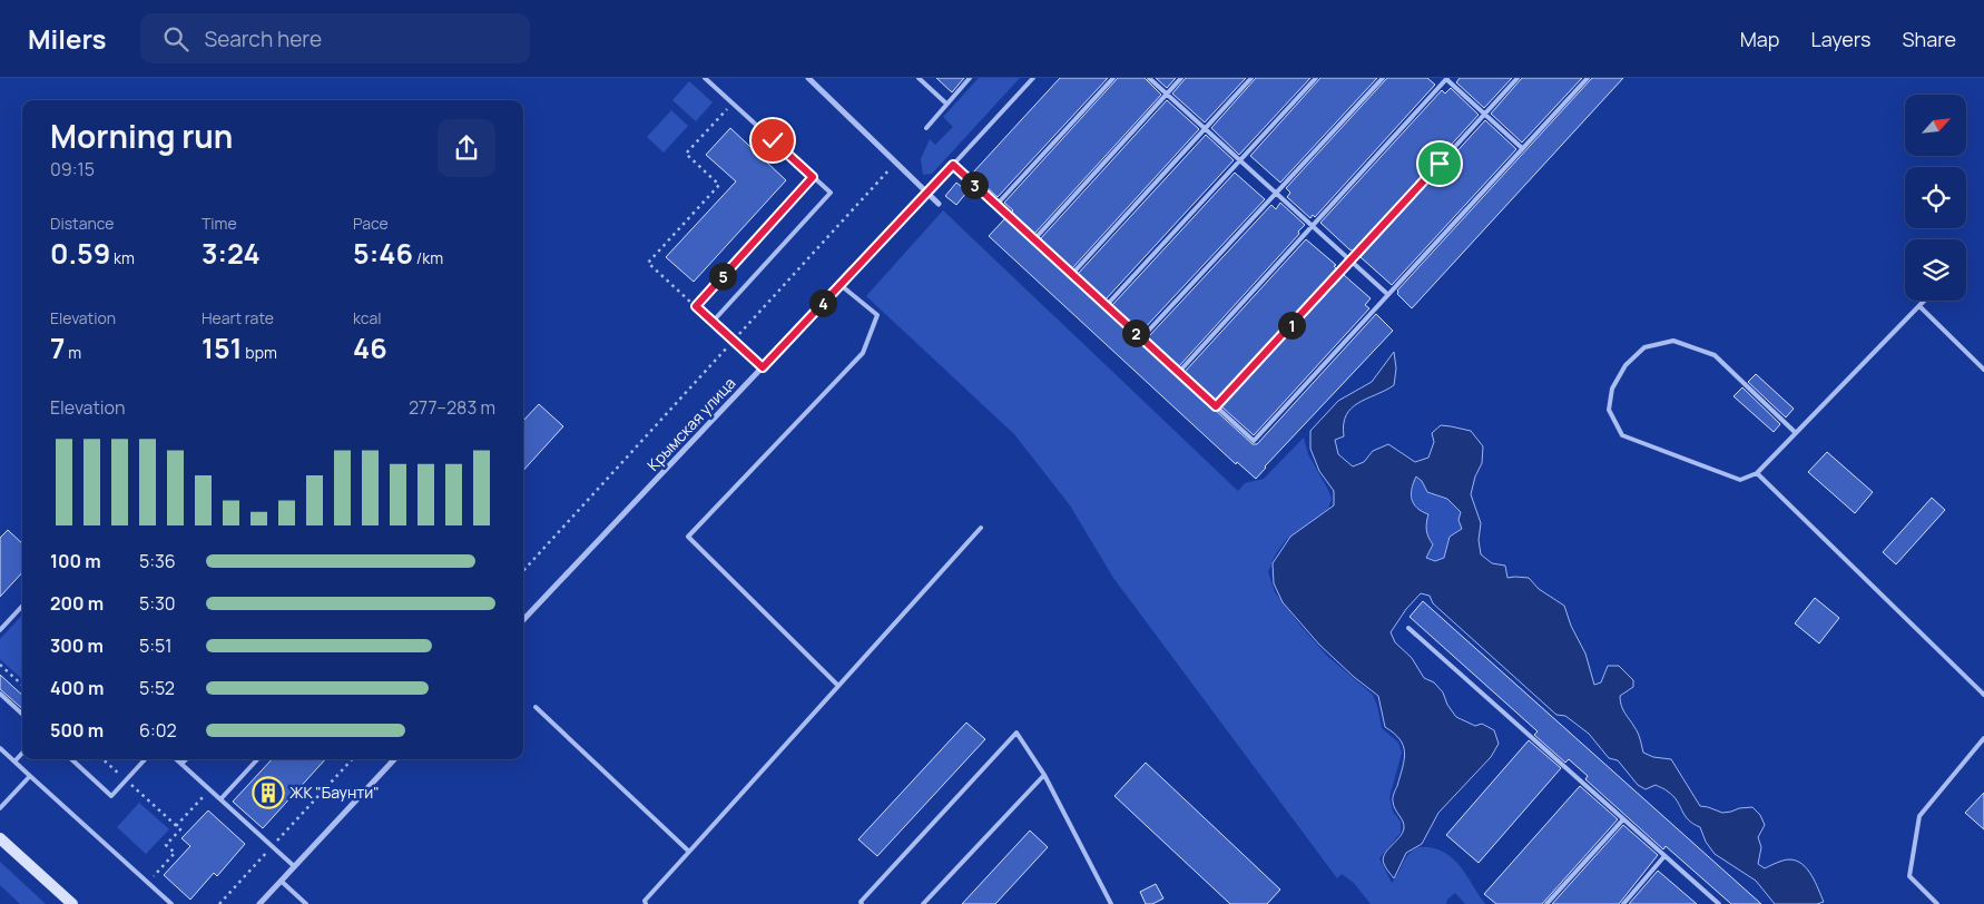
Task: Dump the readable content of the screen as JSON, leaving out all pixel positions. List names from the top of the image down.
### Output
{
  "streets": {
    "street": ["Крымская улица"]
  },
  "places": {
    "building": ["ЖК \"Баунти\""]
  },
  "north": "top right",
  "page": {
    "header": "Milers",
    "search": "Search here",
    "nav": ["Map", "Layers", "Share"],
    "heading": ["Morning run", "09:15"],
    "pins": [
      "3",
      "5",
      "4",
      "1",
      "2"
    ],
    "stats": [
      ["Distance", "0.59 km"],
      ["Time", "3:24"],
      ["Pace", "5:46 /km"],
      ["Elevation", "7 m"],
      ["Heart rate", "151 bpm"],
      ["kcal", "46"]
    ],
    "chart": ["Elevation", "277–283 m"],
    "list": [
      {
        "name": "100 m",
        "note": "5:36"
      },
      {
        "name": "200 m",
        "note": "5:30"
      },
      {
        "name": "300 m",
        "note": "5:51"
      },
      {
        "name": "400 m",
        "note": "5:52"
      },
      {
        "name": "500 m",
        "note": "6:02"
      }
    ]
  }
}
